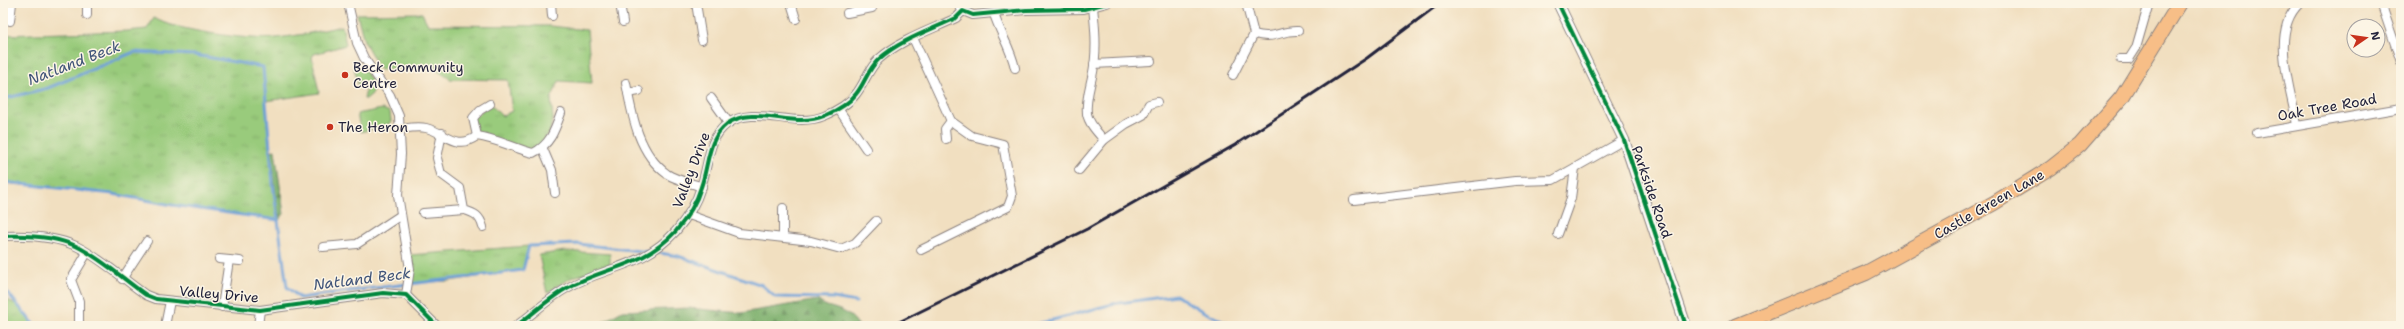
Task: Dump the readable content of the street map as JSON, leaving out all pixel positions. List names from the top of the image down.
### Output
{
  "streets": {
    "highway": ["Castle Green Lane"],
    "street": ["Oak Tree Road", "Valley Drive", "Parkside Road"]
  },
  "water": ["Natland Beck"],
  "places": ["Beck Community Centre", "The Heron"],
  "north": "right"
}
